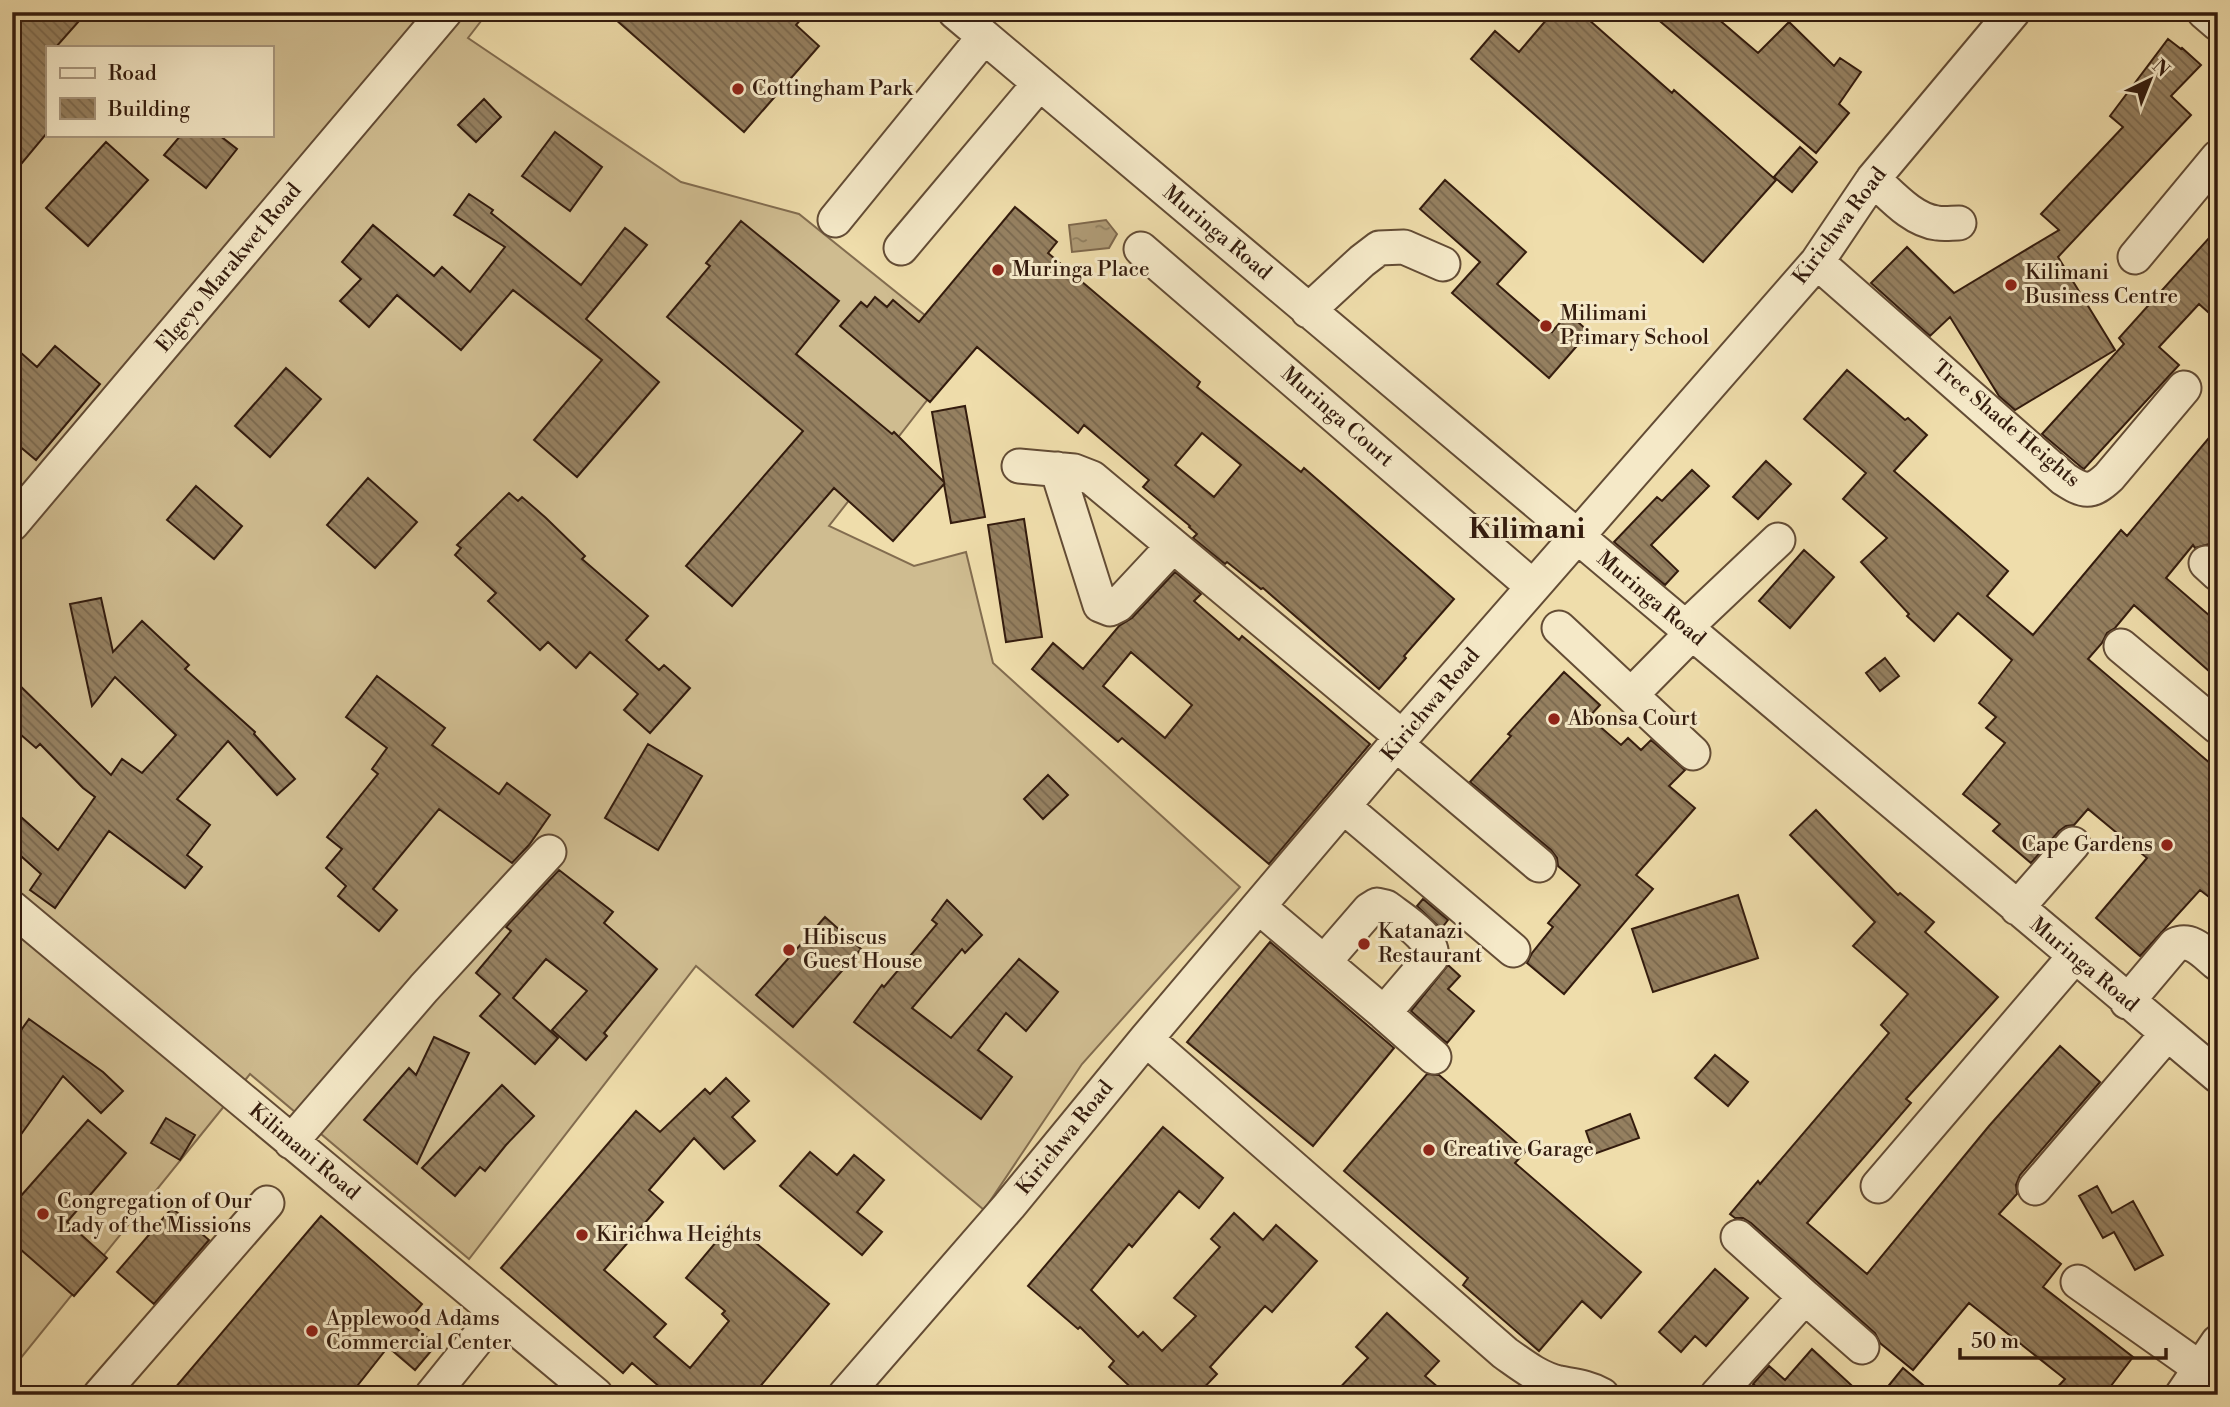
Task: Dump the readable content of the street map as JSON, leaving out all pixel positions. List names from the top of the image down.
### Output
{
  "streets": {
    "street": [
      "Kirichwa Road",
      "Muringa Road",
      "Elgeyo Marakwet Road",
      "Muringa Court",
      "Tree Shade Heights",
      "Kilimani Road"
    ]
  },
  "crossings": [
    ["Kirichwa Road", "Muringa Road"],
    ["Kirichwa Road", "Muringa Court"],
    ["Kirichwa Road", "Tree Shade Heights"]
  ],
  "districts": ["Kilimani"],
  "places": [
    "Cottingham Park",
    "Muringa Place",
    "Kilimani Business Centre",
    "Milimani Primary School",
    "Abonsa Court",
    "Cape Gardens",
    "Katanazi Restaurant",
    "Hibiscus Guest House",
    "Creative Garage",
    "Congregation of Our Lady of the Missions",
    "Kirichwa Heights",
    "Applewood Adams Commercial Center"
  ],
  "legend": ["Road", "Building"],
  "scale_bar": "50 m",
  "north": "top right"
}
